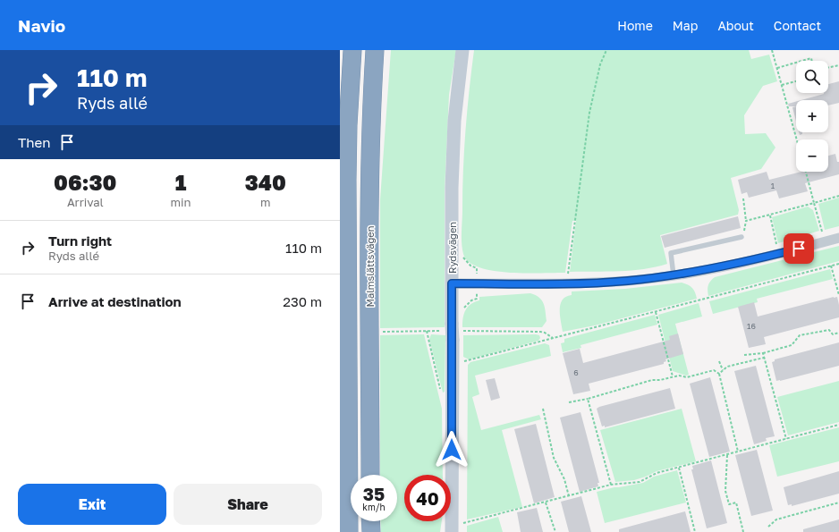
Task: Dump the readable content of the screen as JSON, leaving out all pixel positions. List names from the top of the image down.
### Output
{
  "streets": {
    "highway": ["Malmslättsvägen"],
    "street": ["Rydsvägen"]
  },
  "house_numbers": ["1", "16", "6"],
  "page": {
    "header": "Navio",
    "nav": [
      "Home",
      "Map",
      "About",
      "Contact"
    ],
    "turn": ["110 m", "Ryds allé"],
    "map_buttons": ["+", "−"],
    "then": "Then",
    "eta": [
      "06:30",
      "Arrival",
      "1",
      "min",
      "340",
      "m"
    ],
    "list": [
      {
        "name": "Turn right",
        "note": "Ryds allé",
        "value": "110 m"
      },
      {
        "name": "Arrive at destination",
        "value": "230 m"
      }
    ],
    "speed": "35 km/h",
    "limit": "40",
    "buttons": ["Exit", "Share"]
  }
}
